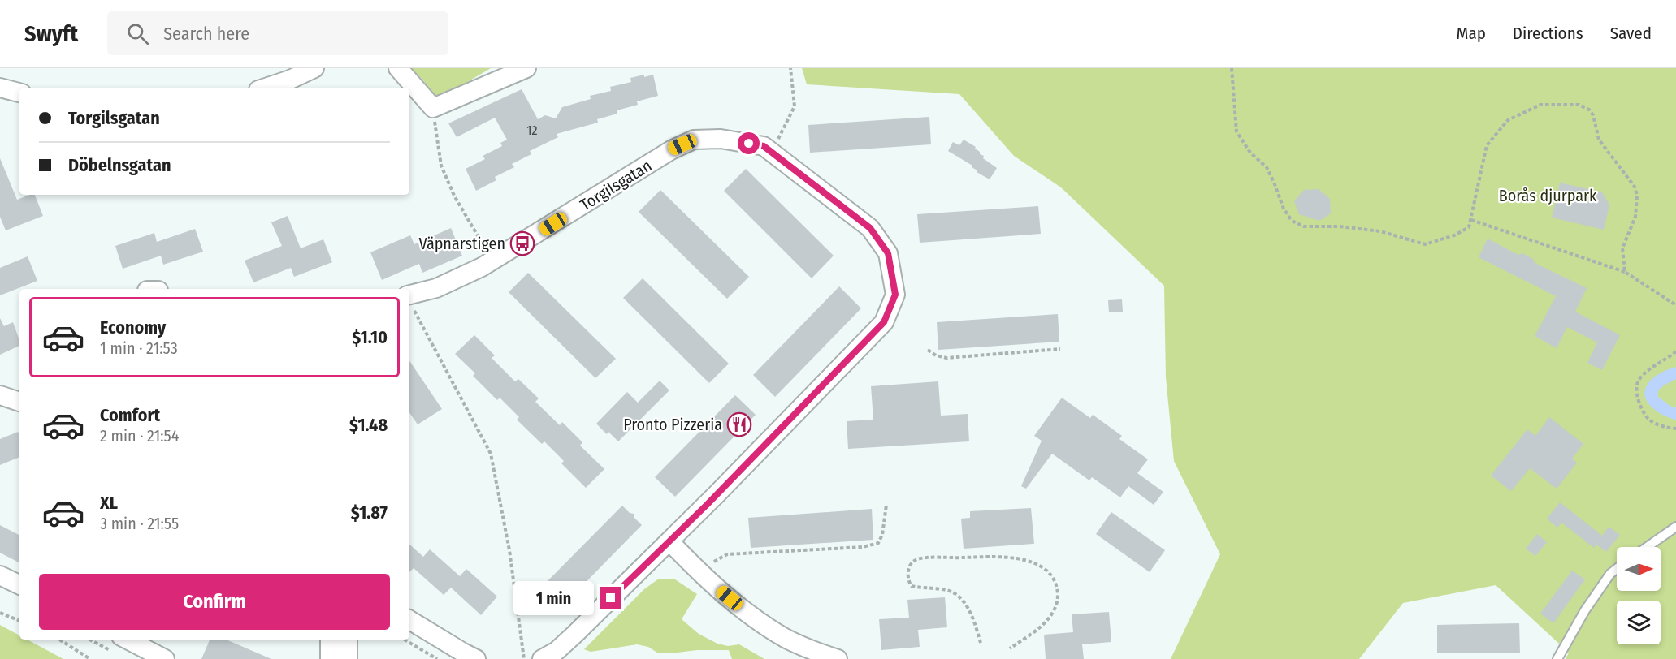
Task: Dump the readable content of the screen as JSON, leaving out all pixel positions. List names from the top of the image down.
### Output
{
  "streets": {
    "street": ["Torgilsgatan"]
  },
  "parks": ["Borås djurpark"],
  "places": {
    "bus stop": ["Väpnarstigen"],
    "restaurant": ["Pronto Pizzeria"]
  },
  "house_numbers": ["12"],
  "north": "right",
  "page": {
    "header": "Swyft",
    "search": "Search here",
    "nav": ["Map", "Directions", "Saved"],
    "banner": ["Torgilsgatan", "Döbelnsgatan"],
    "list": [
      {
        "name": "Economy",
        "note": "1 min · 21:53",
        "value": "$1.10"
      },
      {
        "name": "Comfort",
        "note": "2 min · 21:54",
        "value": "$1.48"
      },
      {
        "name": "XL",
        "note": "3 min · 21:55",
        "value": "$1.87"
      }
    ],
    "buttons": "Confirm",
    "bubble": "1 min"
  }
}
